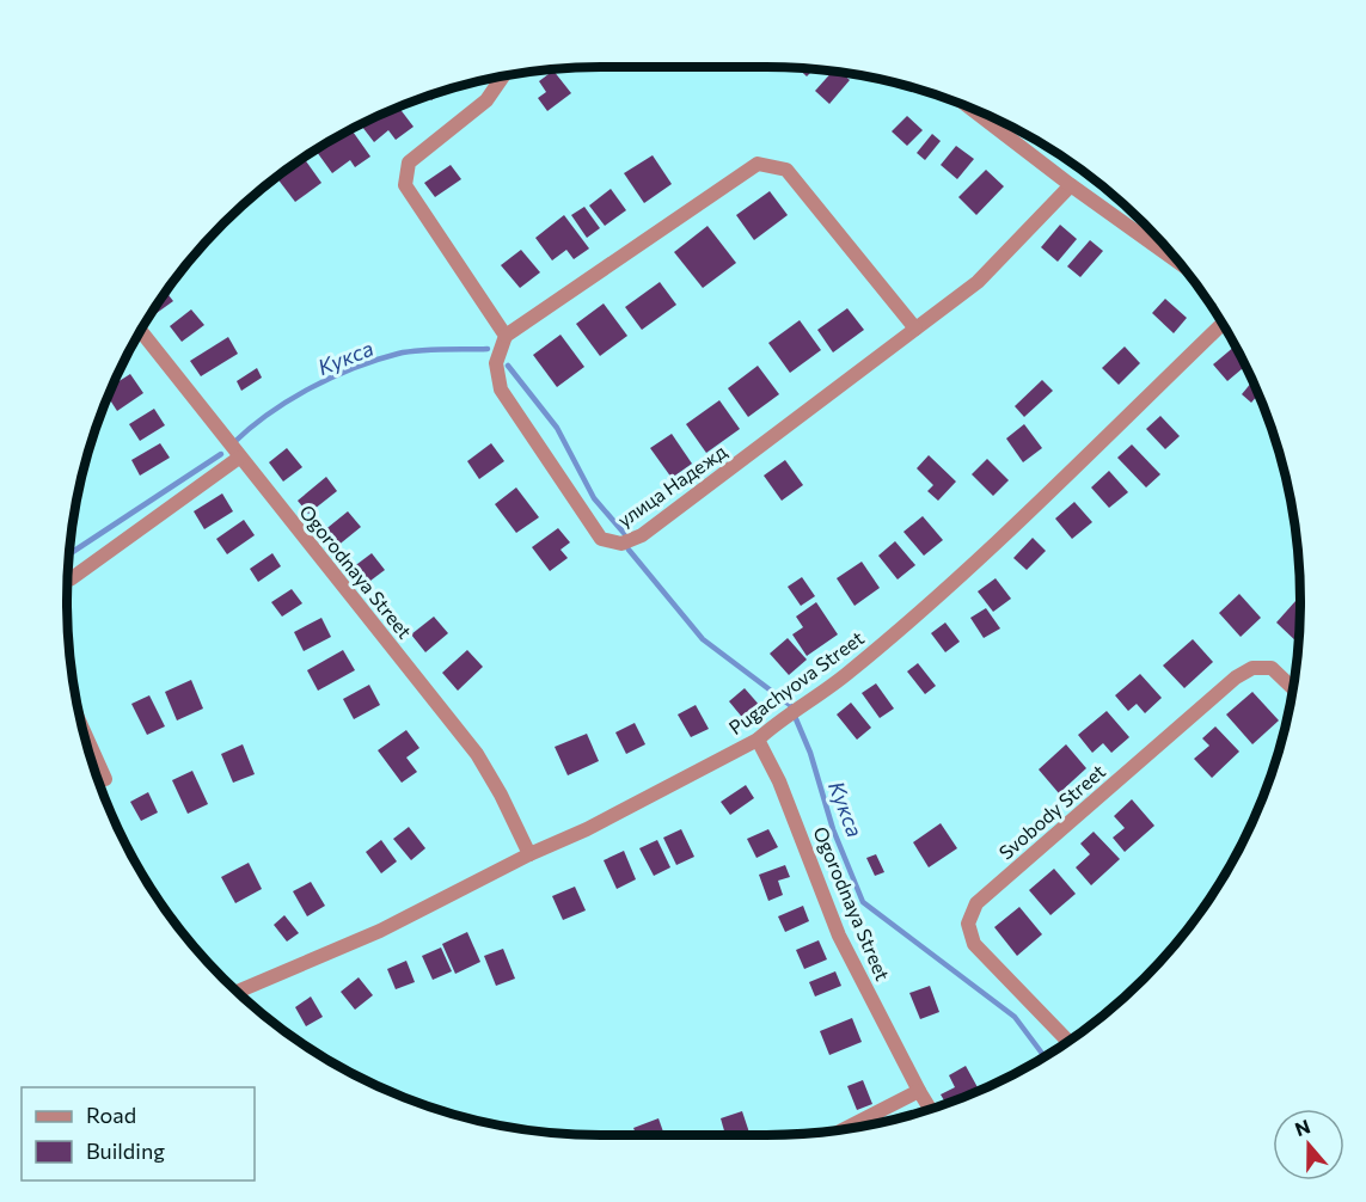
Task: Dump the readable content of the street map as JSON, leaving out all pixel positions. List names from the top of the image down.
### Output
{
  "streets": {
    "street": [
      "улица Надежд",
      "Ogorodnaya Street",
      "Pugachyova Street",
      "Svobody Street"
    ]
  },
  "crossings": [
    ["Ogorodnaya Street", "Pugachyova Street"]
  ],
  "water": ["Кукса"],
  "legend": ["Road", "Building"],
  "north": "top"
}
